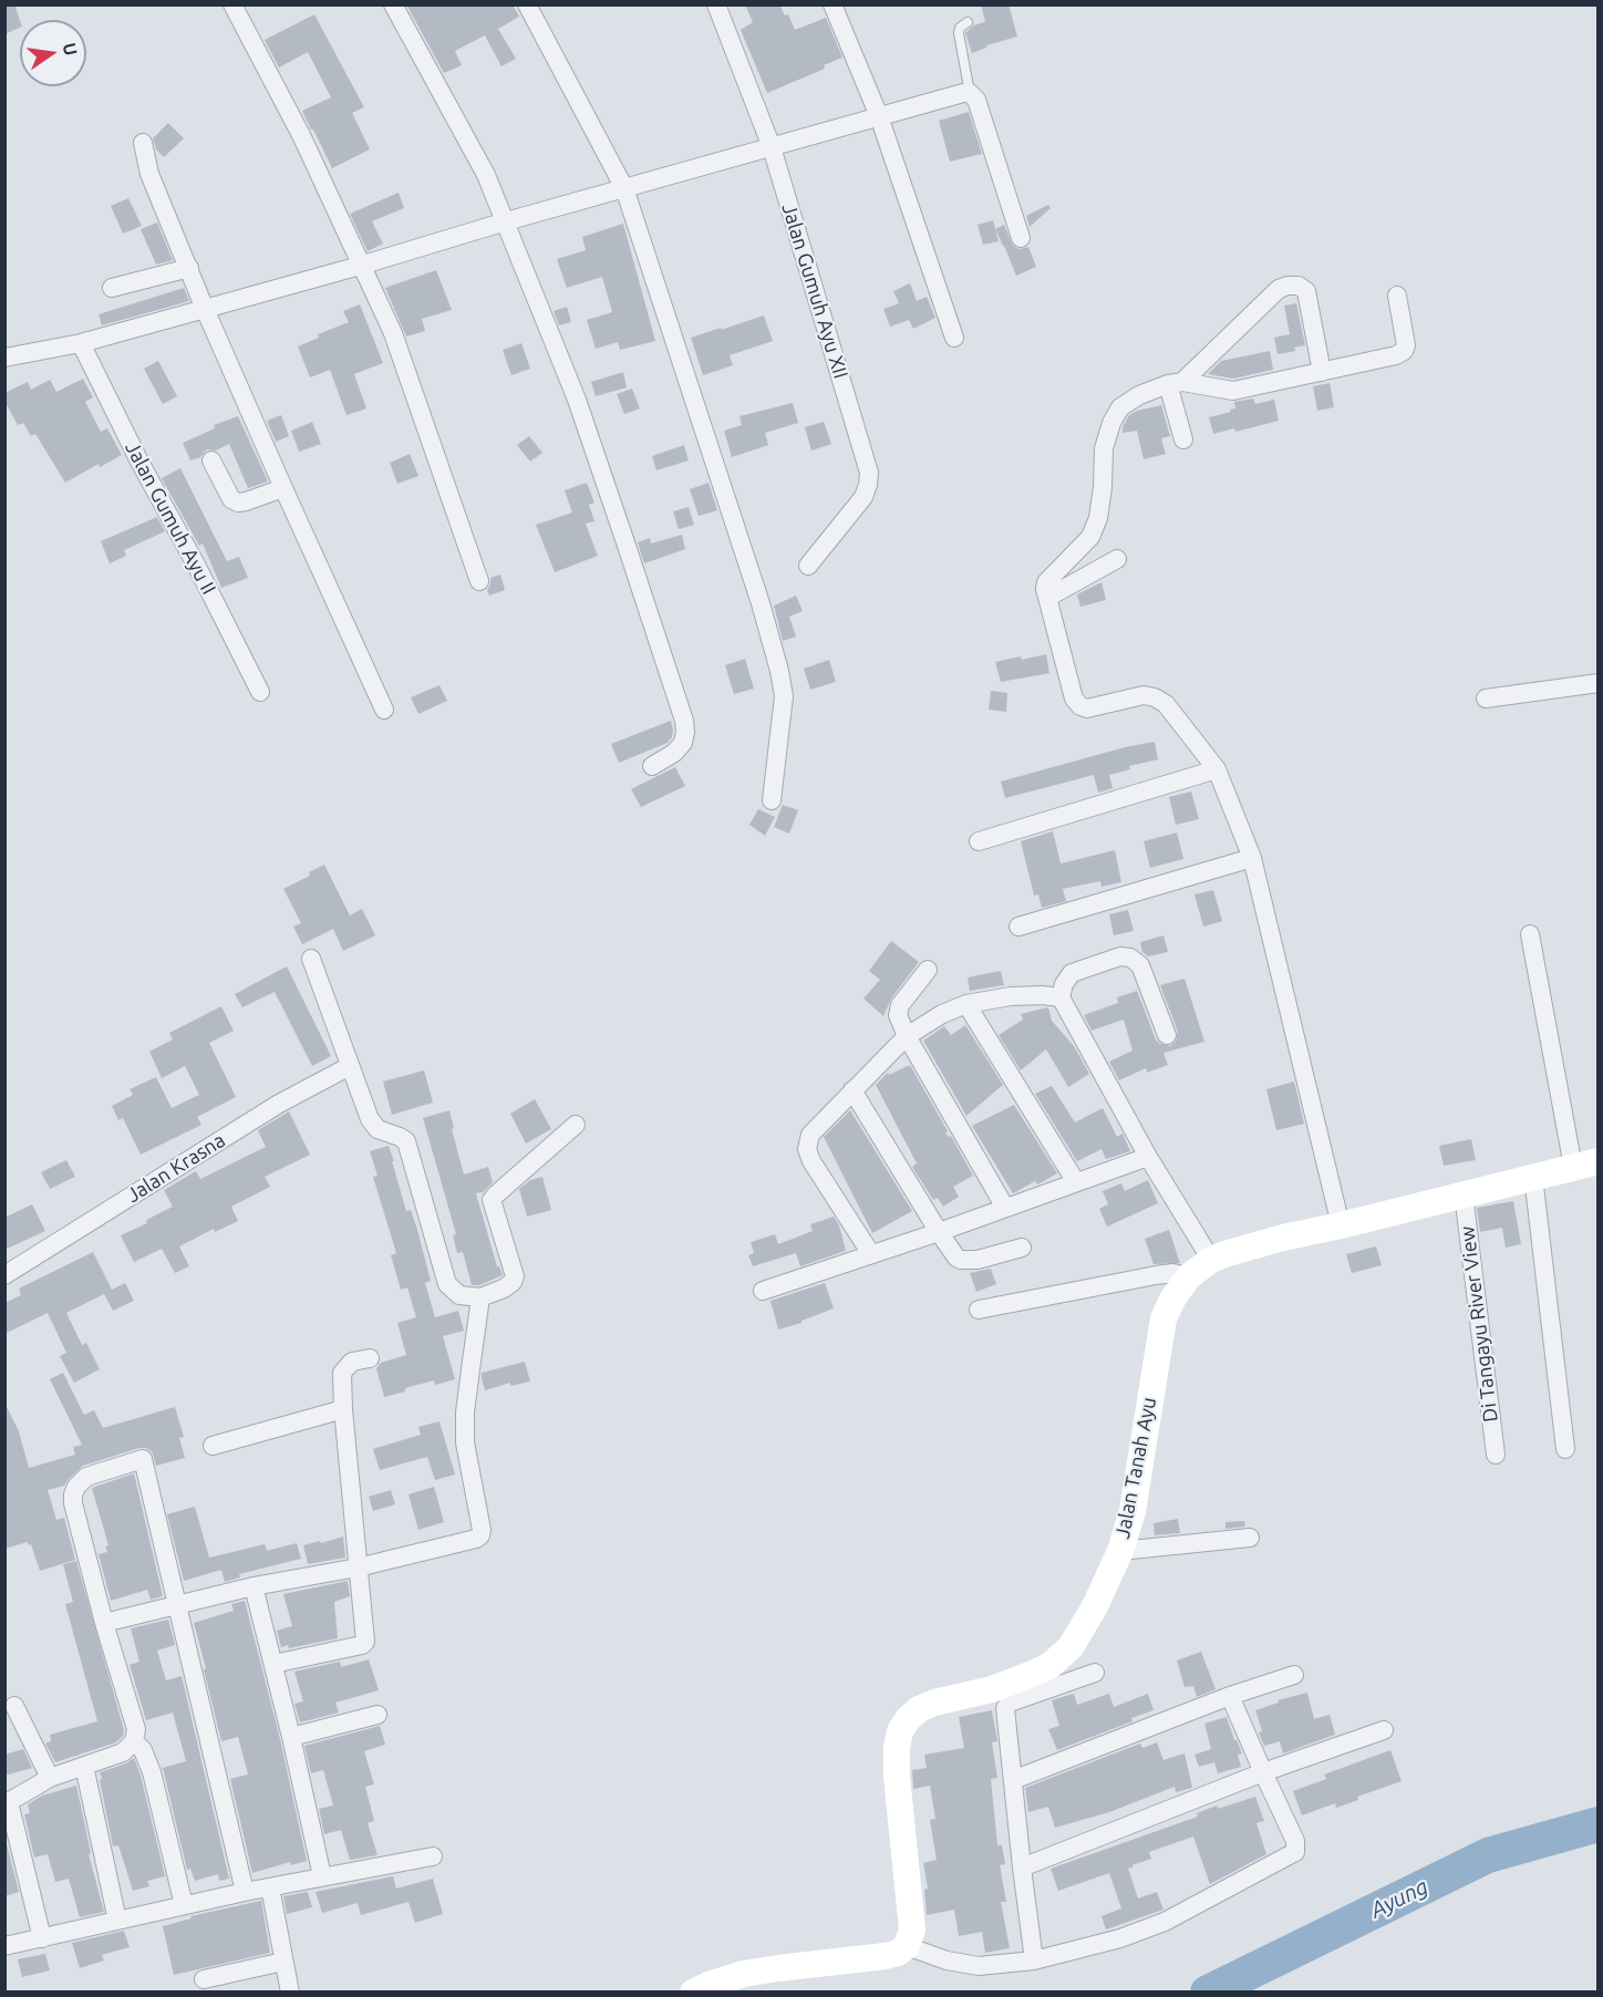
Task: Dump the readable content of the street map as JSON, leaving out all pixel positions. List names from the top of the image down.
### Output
{
  "streets": {
    "street": [
      "Jalan Gumuh Ayu XII",
      "Jalan Gumuh Ayu II",
      "Jalan Krasna",
      "Di Tangayu River View",
      "Jalan Tanah Ayu"
    ]
  },
  "crossings": [
    ["Di Tangayu River View", "Jalan Tanah Ayu"]
  ],
  "water": ["Ayung"],
  "north": "right"
}
